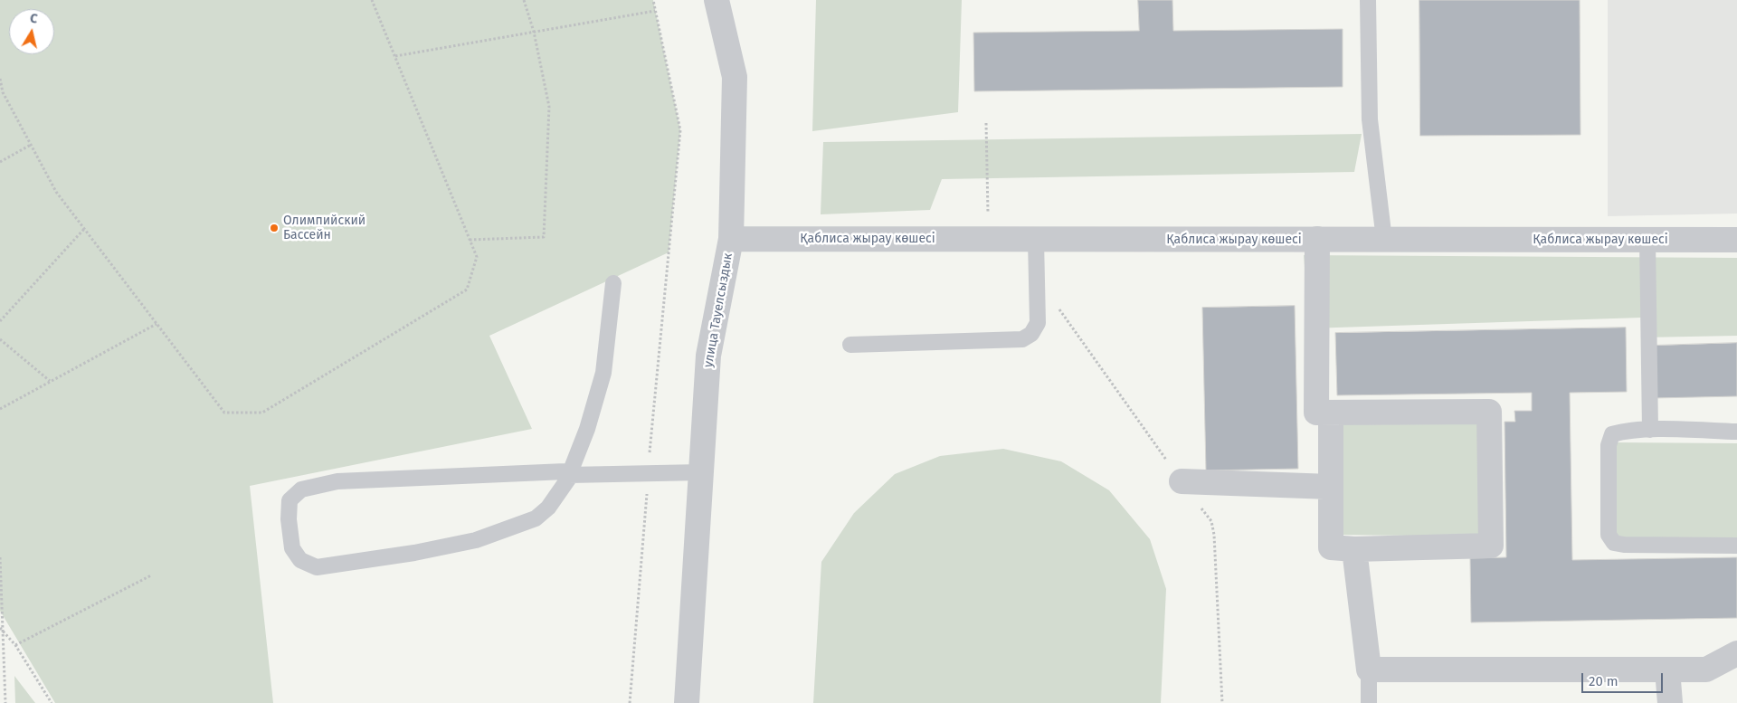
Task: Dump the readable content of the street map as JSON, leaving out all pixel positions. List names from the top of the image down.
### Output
{
  "streets": {
    "street": ["Қаблиса жырау көшесі", "улица Тауелсыздык"]
  },
  "crossings": [
    ["Қаблиса жырау көшесі", "улица Тауелсыздык"]
  ],
  "places": ["Олимпийский Бассейн"],
  "scale_bar": "20 m",
  "north": "top"
}
